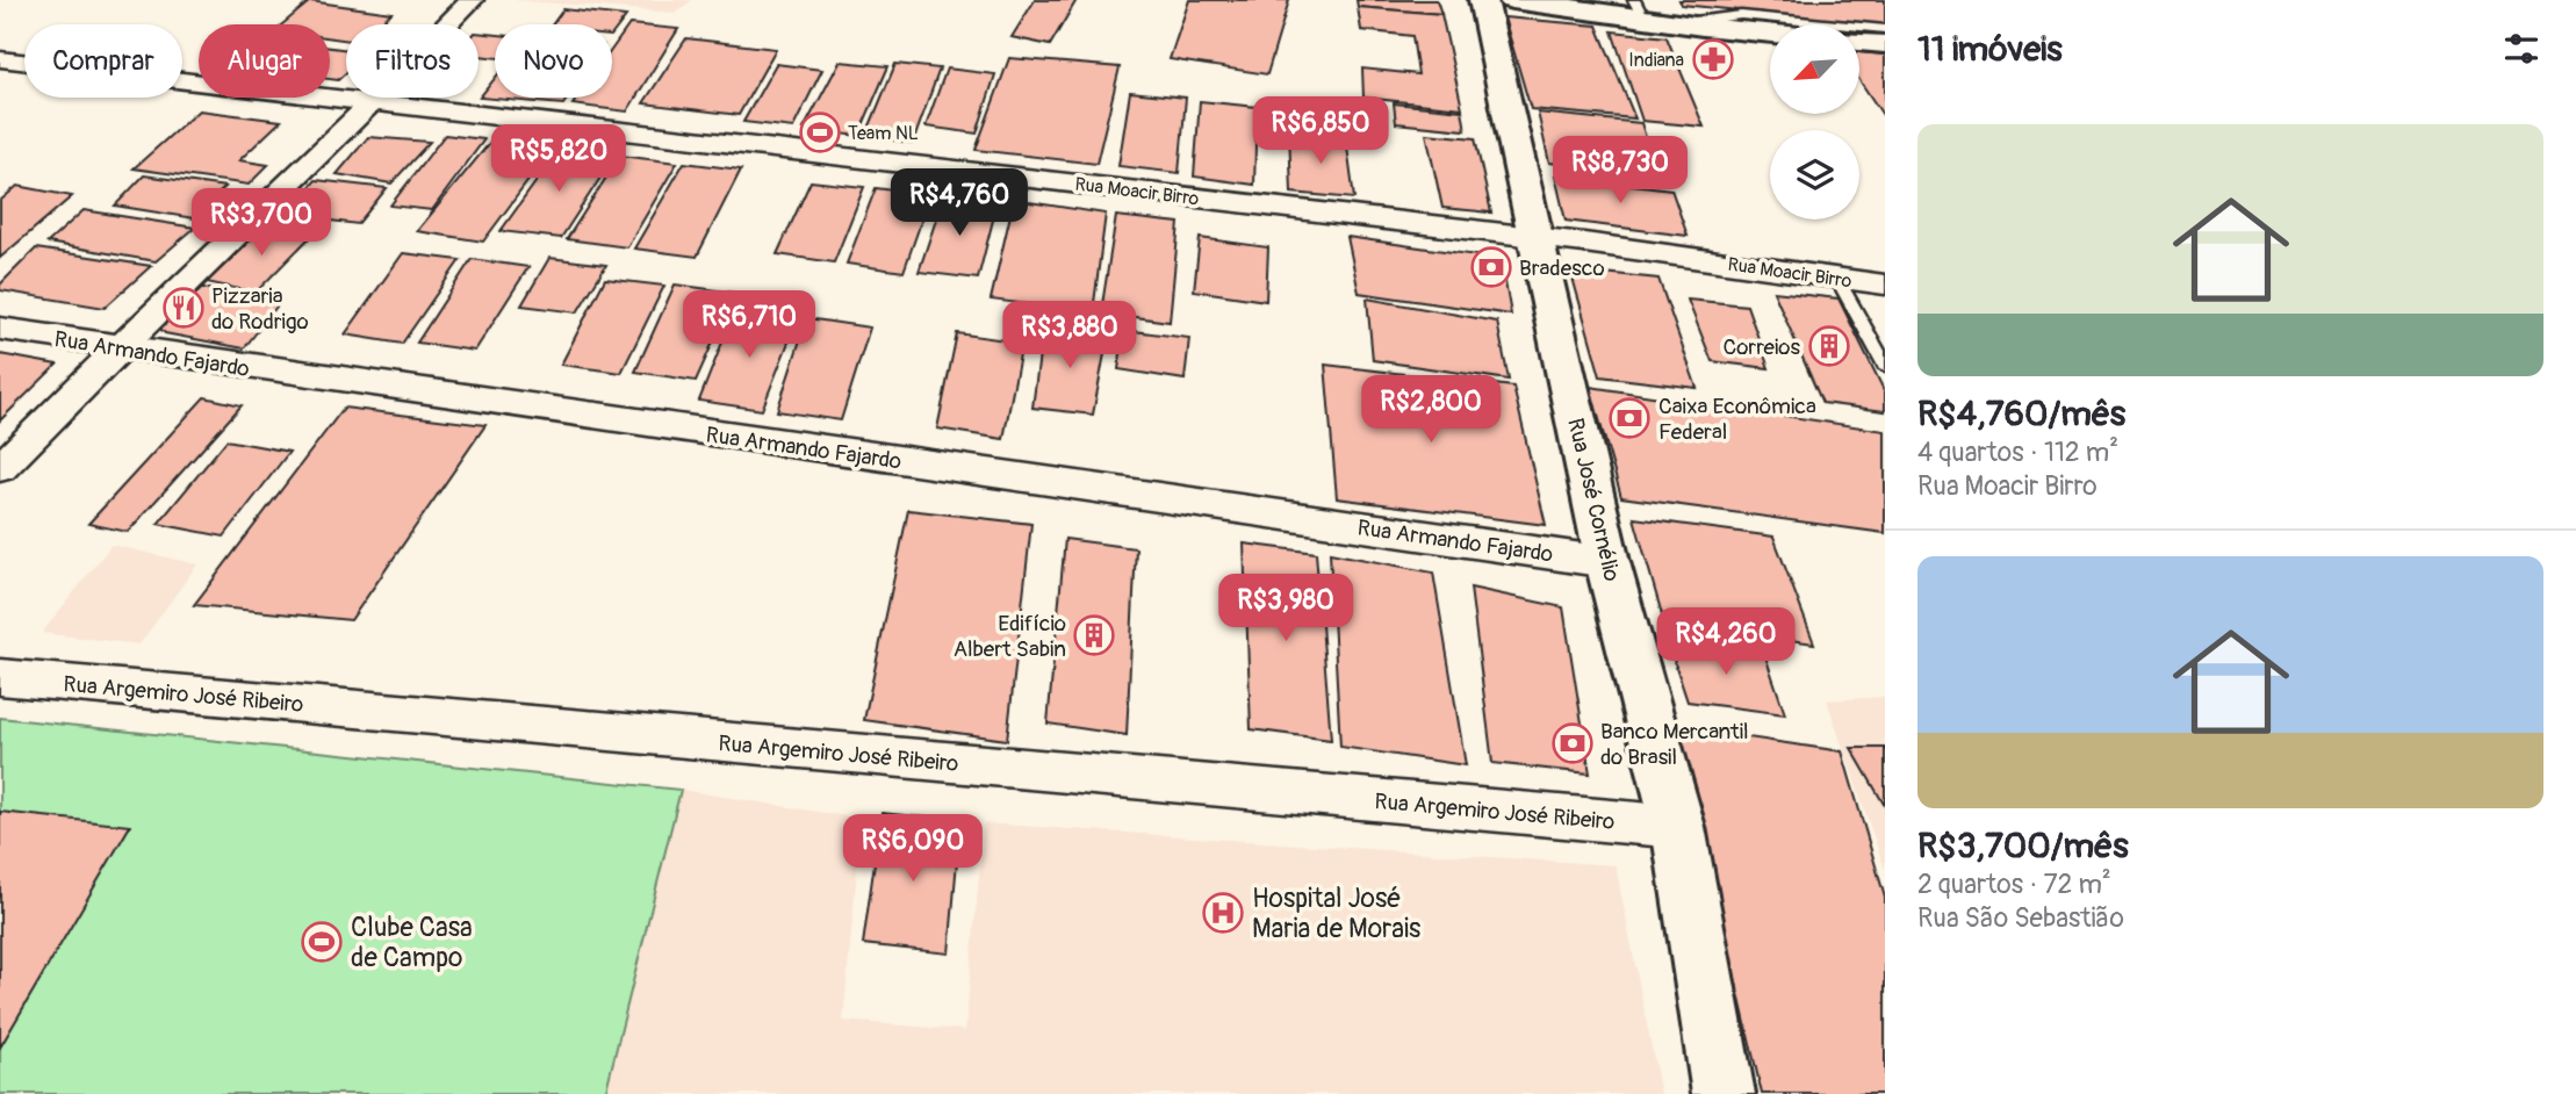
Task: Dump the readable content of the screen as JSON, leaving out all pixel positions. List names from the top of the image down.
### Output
{
  "streets": {
    "main road": ["Rua José Cornélio"],
    "street": ["Rua Moacir Birro", "Rua Armando Fajardo", "Rua Argemiro José Ribeiro"]
  },
  "crossings": [
    ["Rua Moacir Birro", "Rua José Cornélio"],
    ["Rua Armando Fajardo", "Rua José Cornélio"],
    ["Rua José Cornélio", "Rua Argemiro José Ribeiro"]
  ],
  "places": {
    "pharmacy": ["Indiana"],
    "sports": ["Team NL", "Clube Casa de Campo"],
    "bank": ["Bradesco", "Caixa Econômica Federal", "Banco Mercantil do Brasil"],
    "restaurant": ["Pizzaria do Rodrigo"],
    "building": ["Correios", "Edifício Albert Sabin"],
    "hospital": ["Hospital José Maria de Morais"]
  },
  "north": "bottom left",
  "page": {
    "heading": "11 imóveis",
    "chip": [
      "Comprar",
      "Alugar",
      "Filtros",
      "Novo"
    ],
    "price": [
      "R$6,850",
      "R$5,820",
      "R$8,730",
      "R$4,760",
      "R$3,700",
      "R$6,710",
      "R$3,880",
      "R$2,800",
      "R$3,980",
      "R$4,260",
      "R$6,090"
    ],
    "list": [
      {
        "name": "R$4,760/mês",
        "note": "4 quartos · 112 m² · Rua Moacir Birro"
      },
      {
        "name": "R$3,700/mês",
        "note": "2 quartos · 72 m² · Rua São Sebastião"
      }
    ]
  }
}
